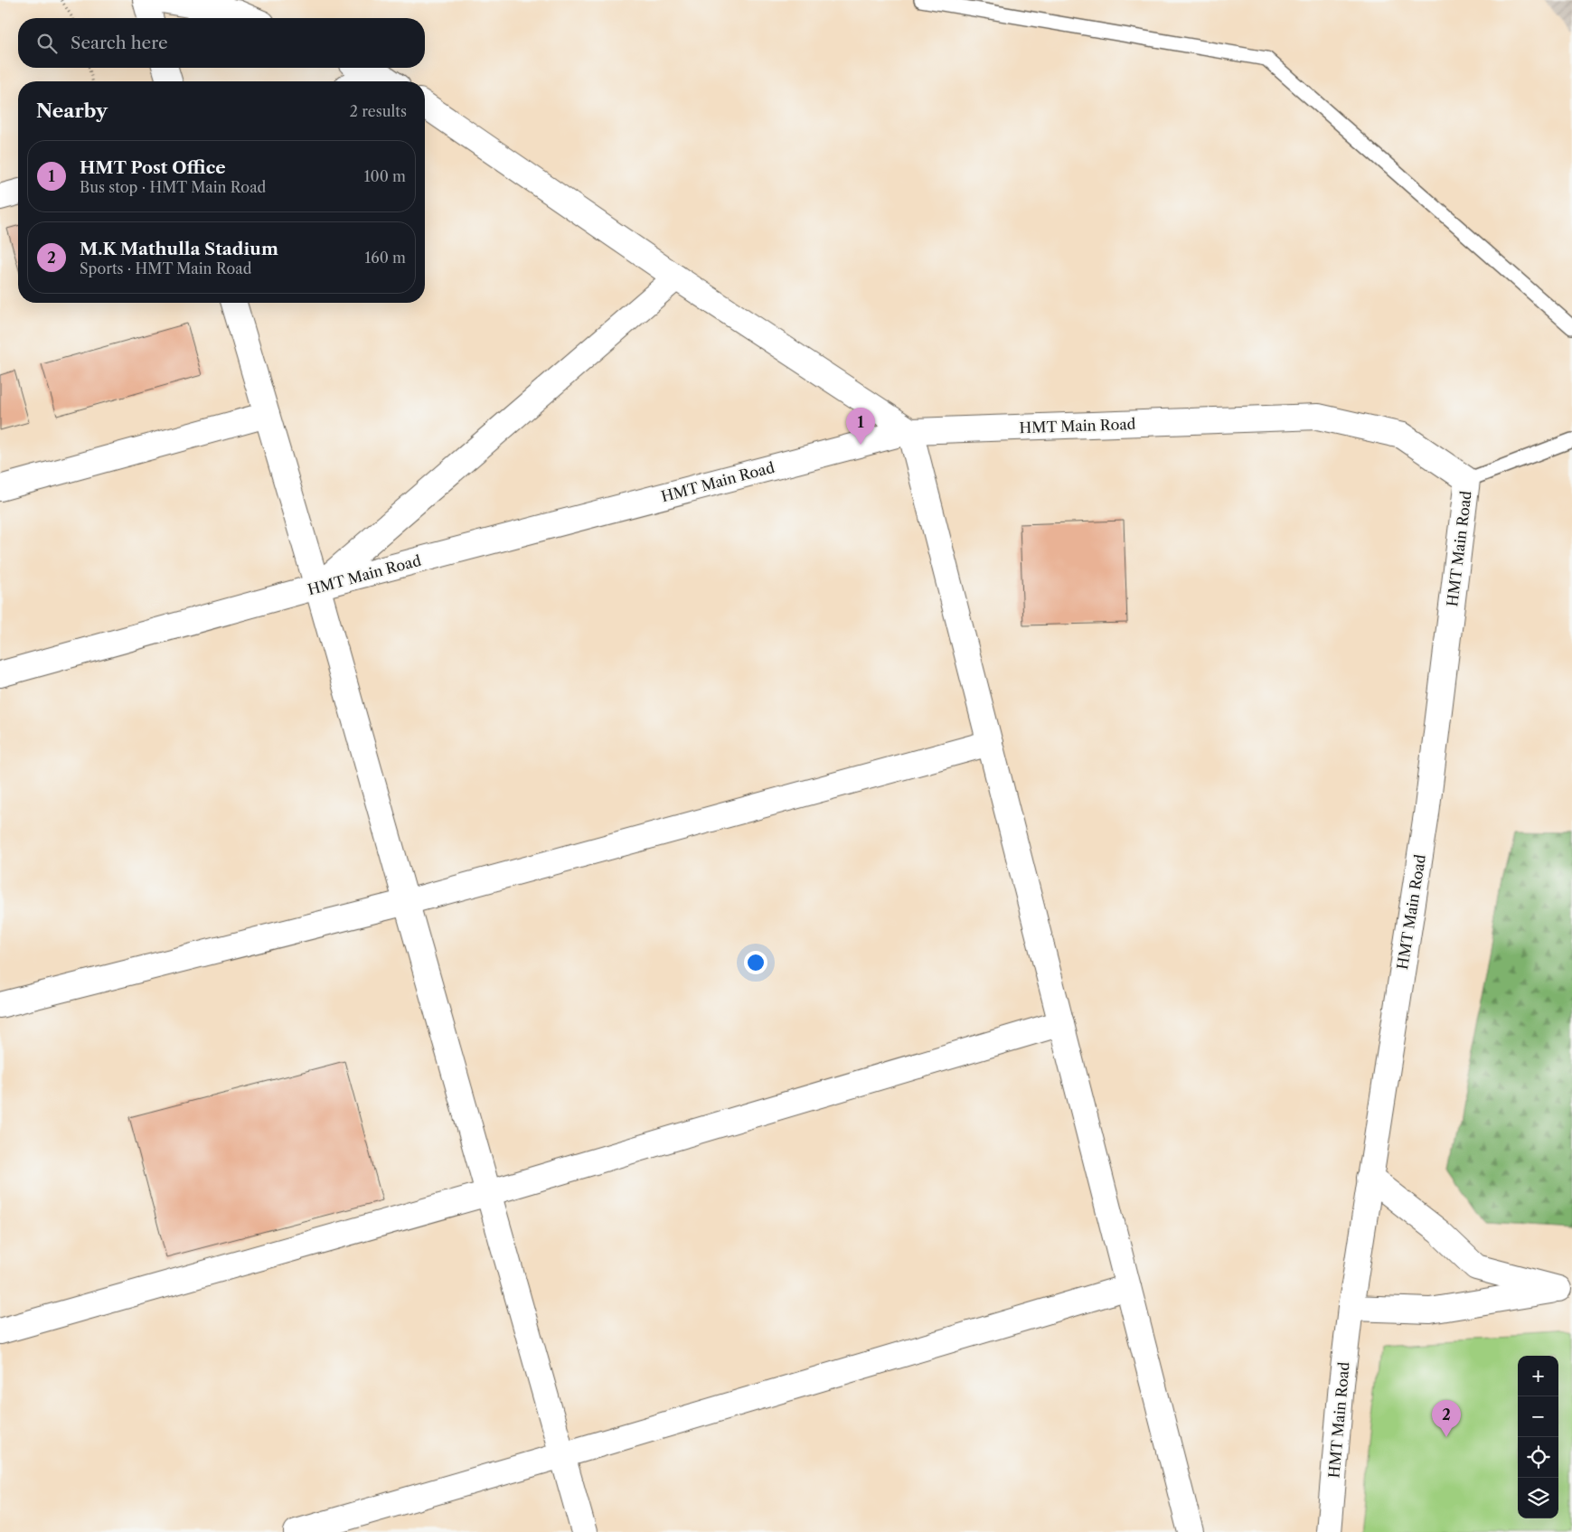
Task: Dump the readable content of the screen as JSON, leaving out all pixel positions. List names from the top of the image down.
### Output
{
  "streets": {
    "street": ["HMT Main Road"]
  },
  "page": {
    "search": "Search here",
    "heading": ["Nearby", "2 results"],
    "list": [
      {
        "mark": "1",
        "name": "HMT Post Office",
        "note": "Bus stop · HMT Main Road",
        "value": "100 m"
      },
      {
        "mark": "2",
        "name": "M.K Mathulla Stadium",
        "note": "Sports · HMT Main Road",
        "value": "160 m"
      }
    ],
    "pins": ["1", "2"],
    "map_buttons": ["+", "−"]
  }
}
